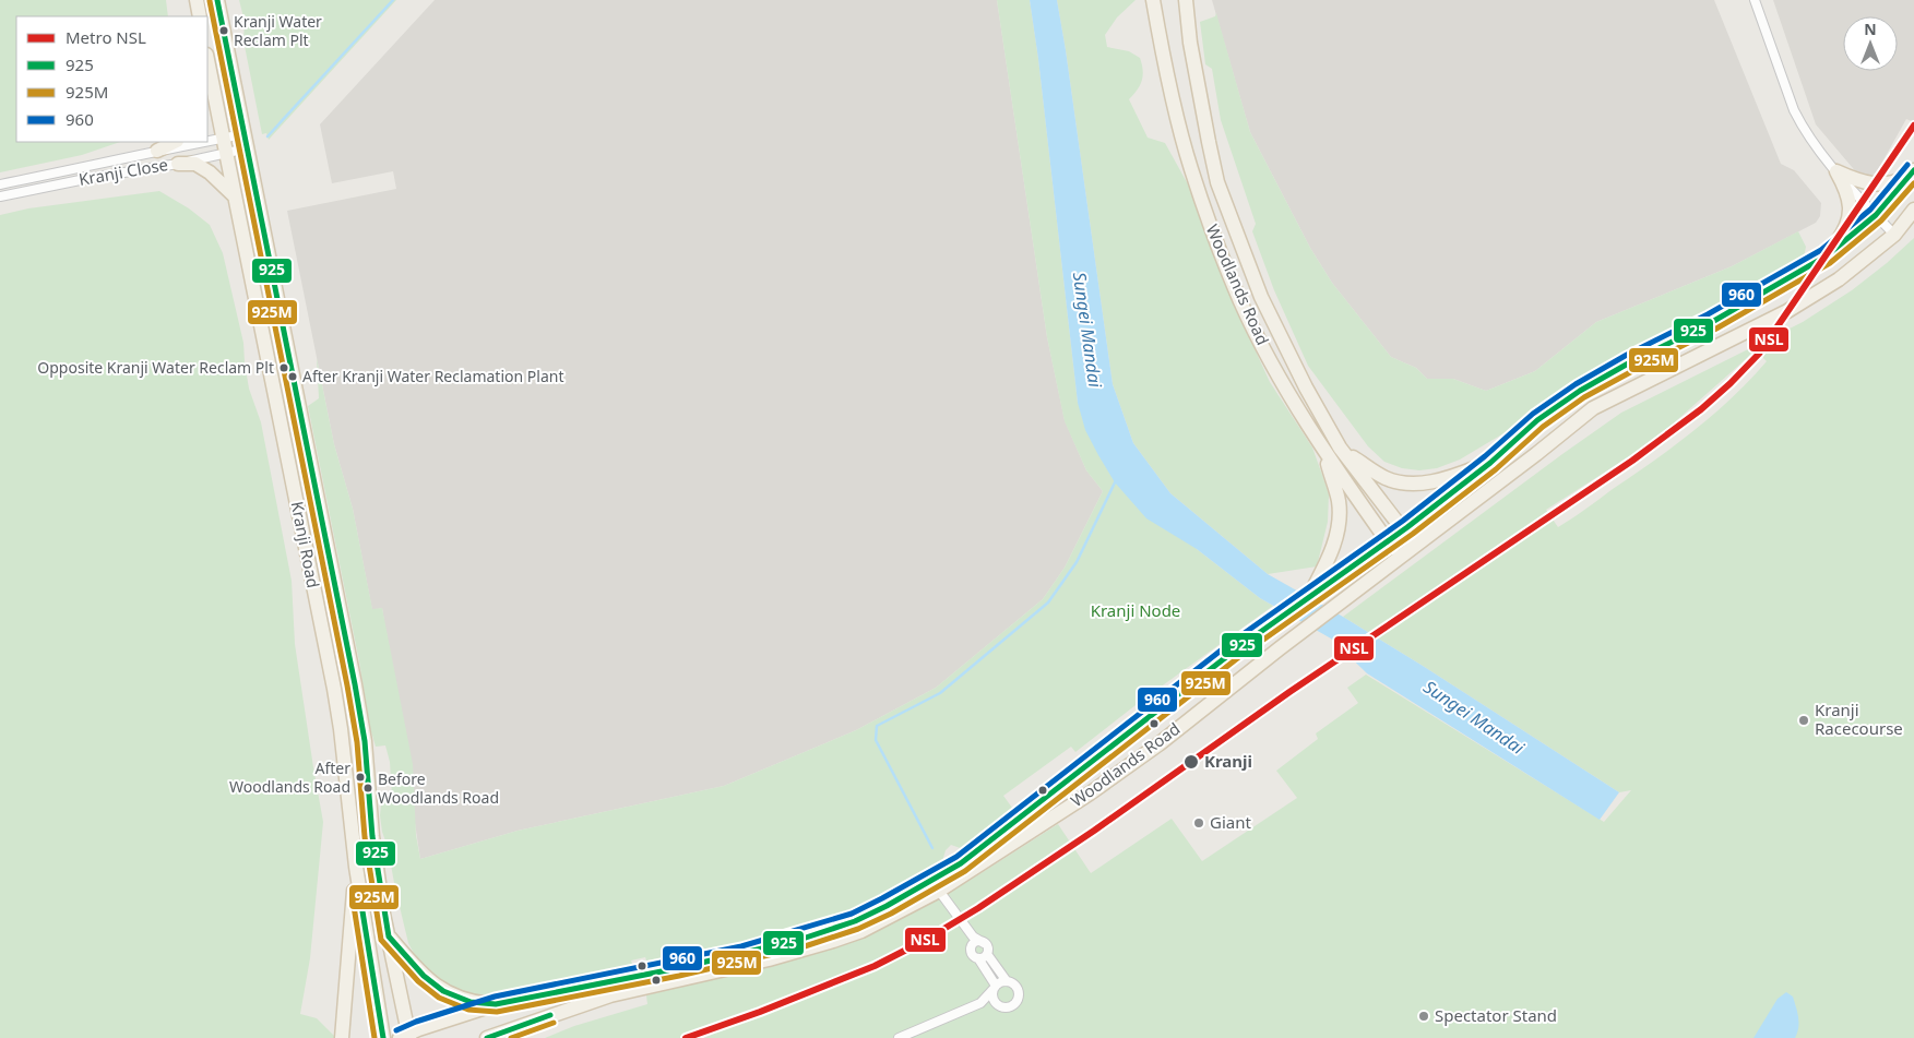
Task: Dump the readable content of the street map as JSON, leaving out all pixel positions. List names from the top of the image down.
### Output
{
  "streets": {
    "main road": ["Woodlands Road", "Kranji Road"],
    "street": ["Kranji Close"]
  },
  "crossings": [
    ["Kranji Close", "Kranji Road"],
    ["Woodlands Road", "Kranji Road"]
  ],
  "water": ["Sungei Mandai"],
  "parks": ["Kranji Node"],
  "places": [
    "Kranji Water Reclam Plt",
    "Opposite Kranji Water Reclam Plt",
    "After Kranji Water Reclamation Plant",
    "Kranji Racecourse",
    "Kranji",
    "After Woodlands Road",
    "Before Woodlands Road",
    "Giant",
    "Spectator Stand"
  ],
  "lines": [
    "transit line 925",
    "transit line 925M",
    "metro line NSL",
    "transit line 960"
  ],
  "legend": [
    "Metro NSL",
    "925",
    "925M",
    "960"
  ],
  "north": "top"
}
